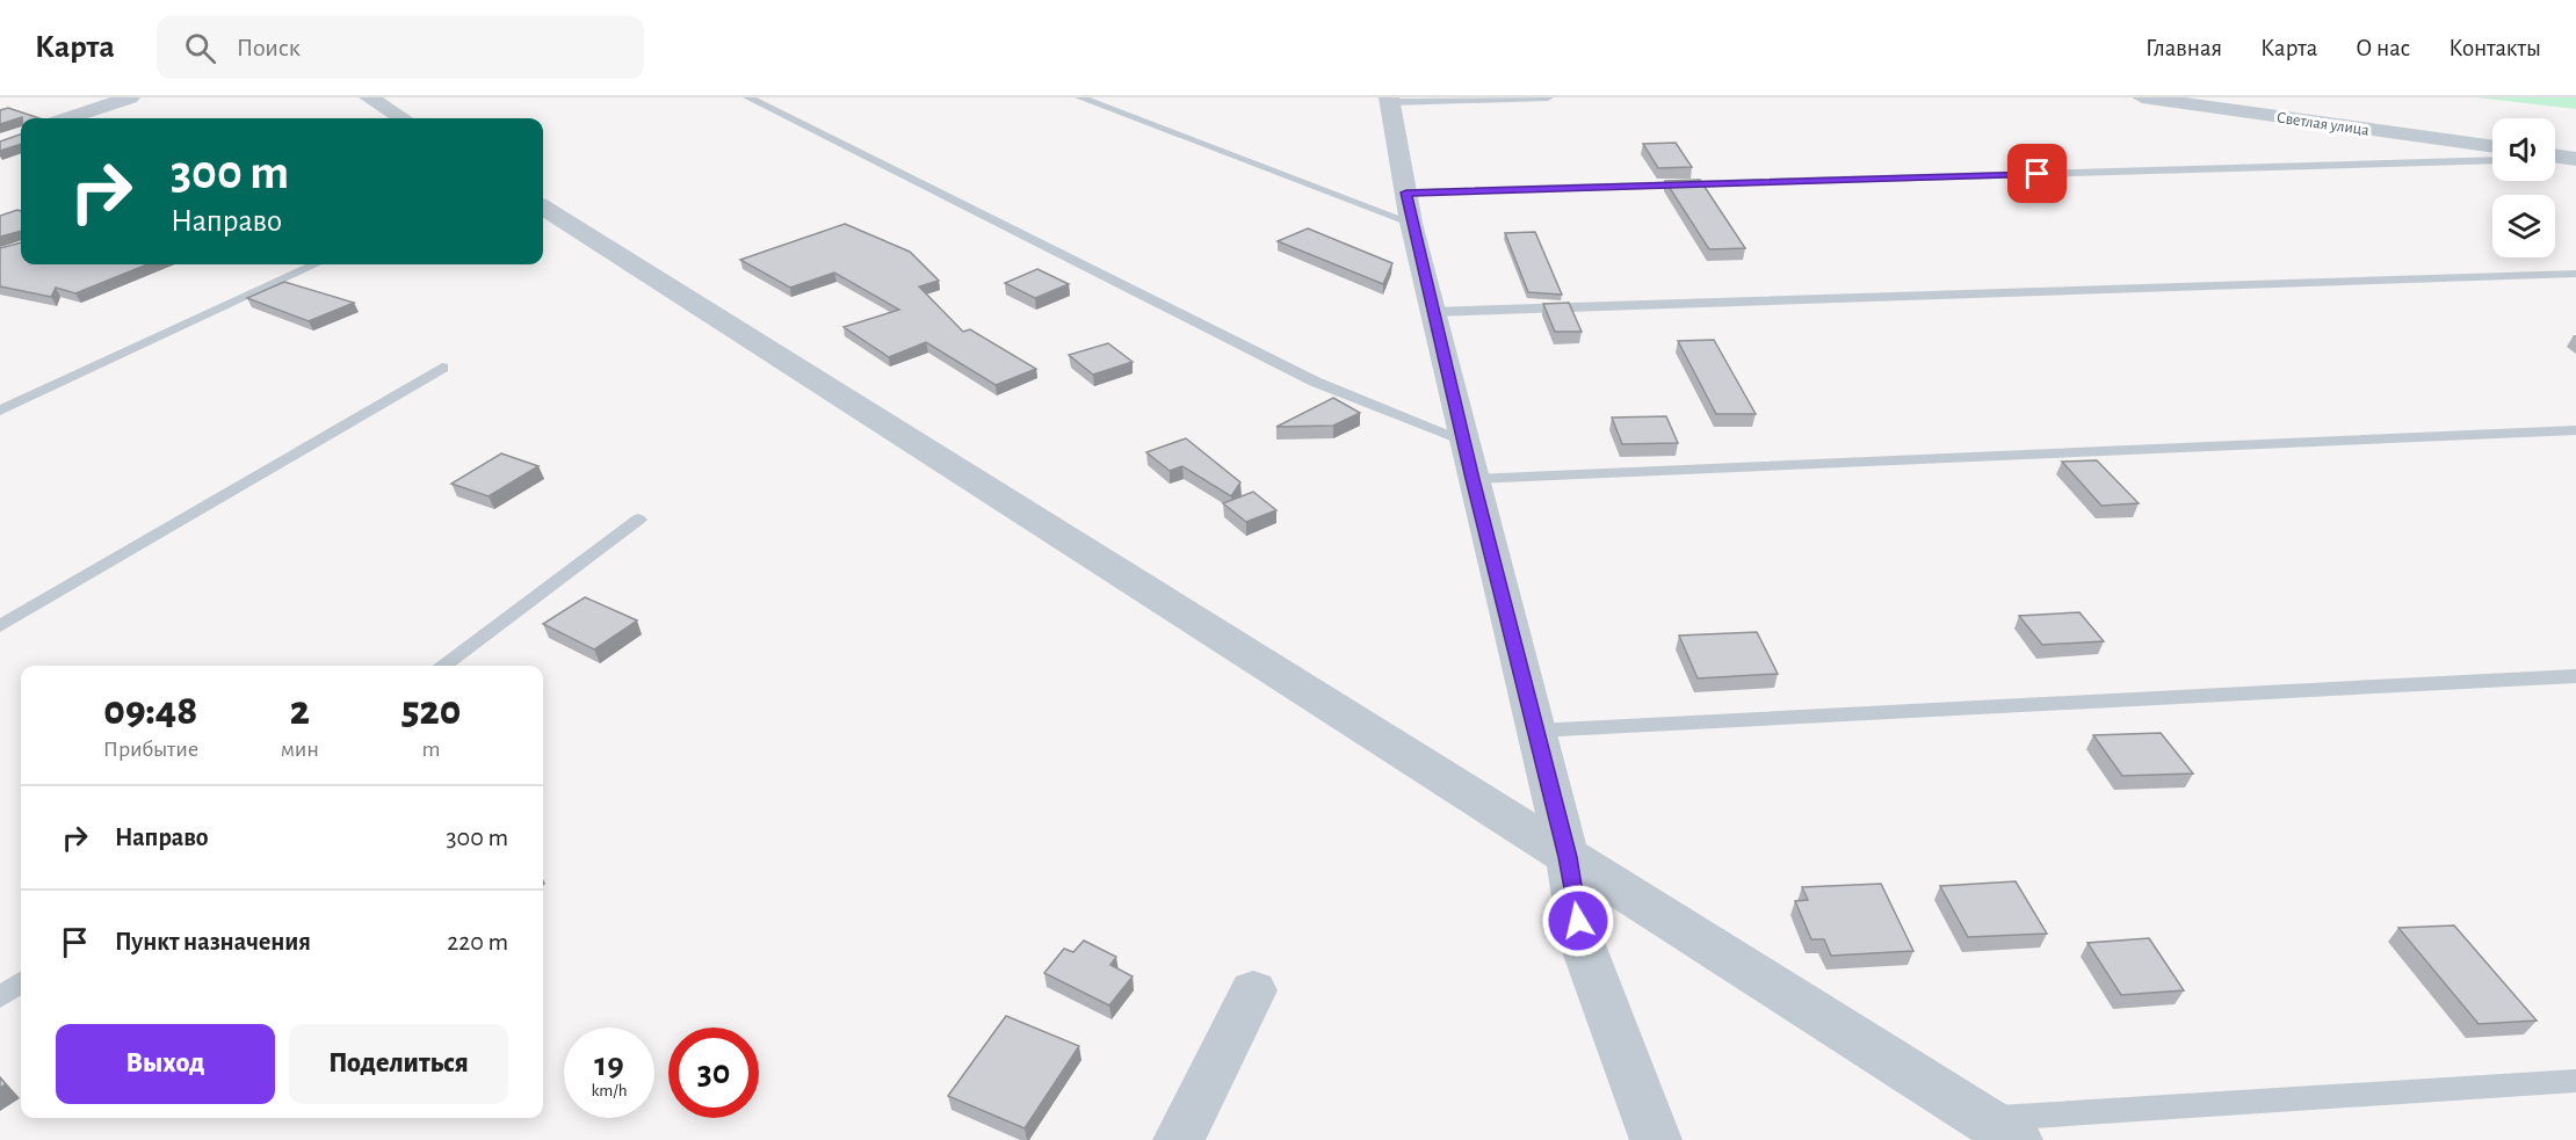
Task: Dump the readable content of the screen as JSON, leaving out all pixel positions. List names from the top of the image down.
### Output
{
  "streets": {
    "street": ["Светлая улица"]
  },
  "page": {
    "header": "Карта",
    "search": "Поиск",
    "nav": [
      "Главная",
      "Карта",
      "О нас",
      "Контакты"
    ],
    "turn": ["300 m", "Направо"],
    "eta": [
      "09:48",
      "Прибытие",
      "2",
      "мин",
      "520",
      "m"
    ],
    "list": [
      {
        "name": "Направо",
        "value": "300 m"
      },
      {
        "name": "Пункт назначения",
        "value": "220 m"
      }
    ],
    "buttons": ["Выход", "Поделиться"],
    "speed": "19 km/h",
    "limit": "30"
  }
}
